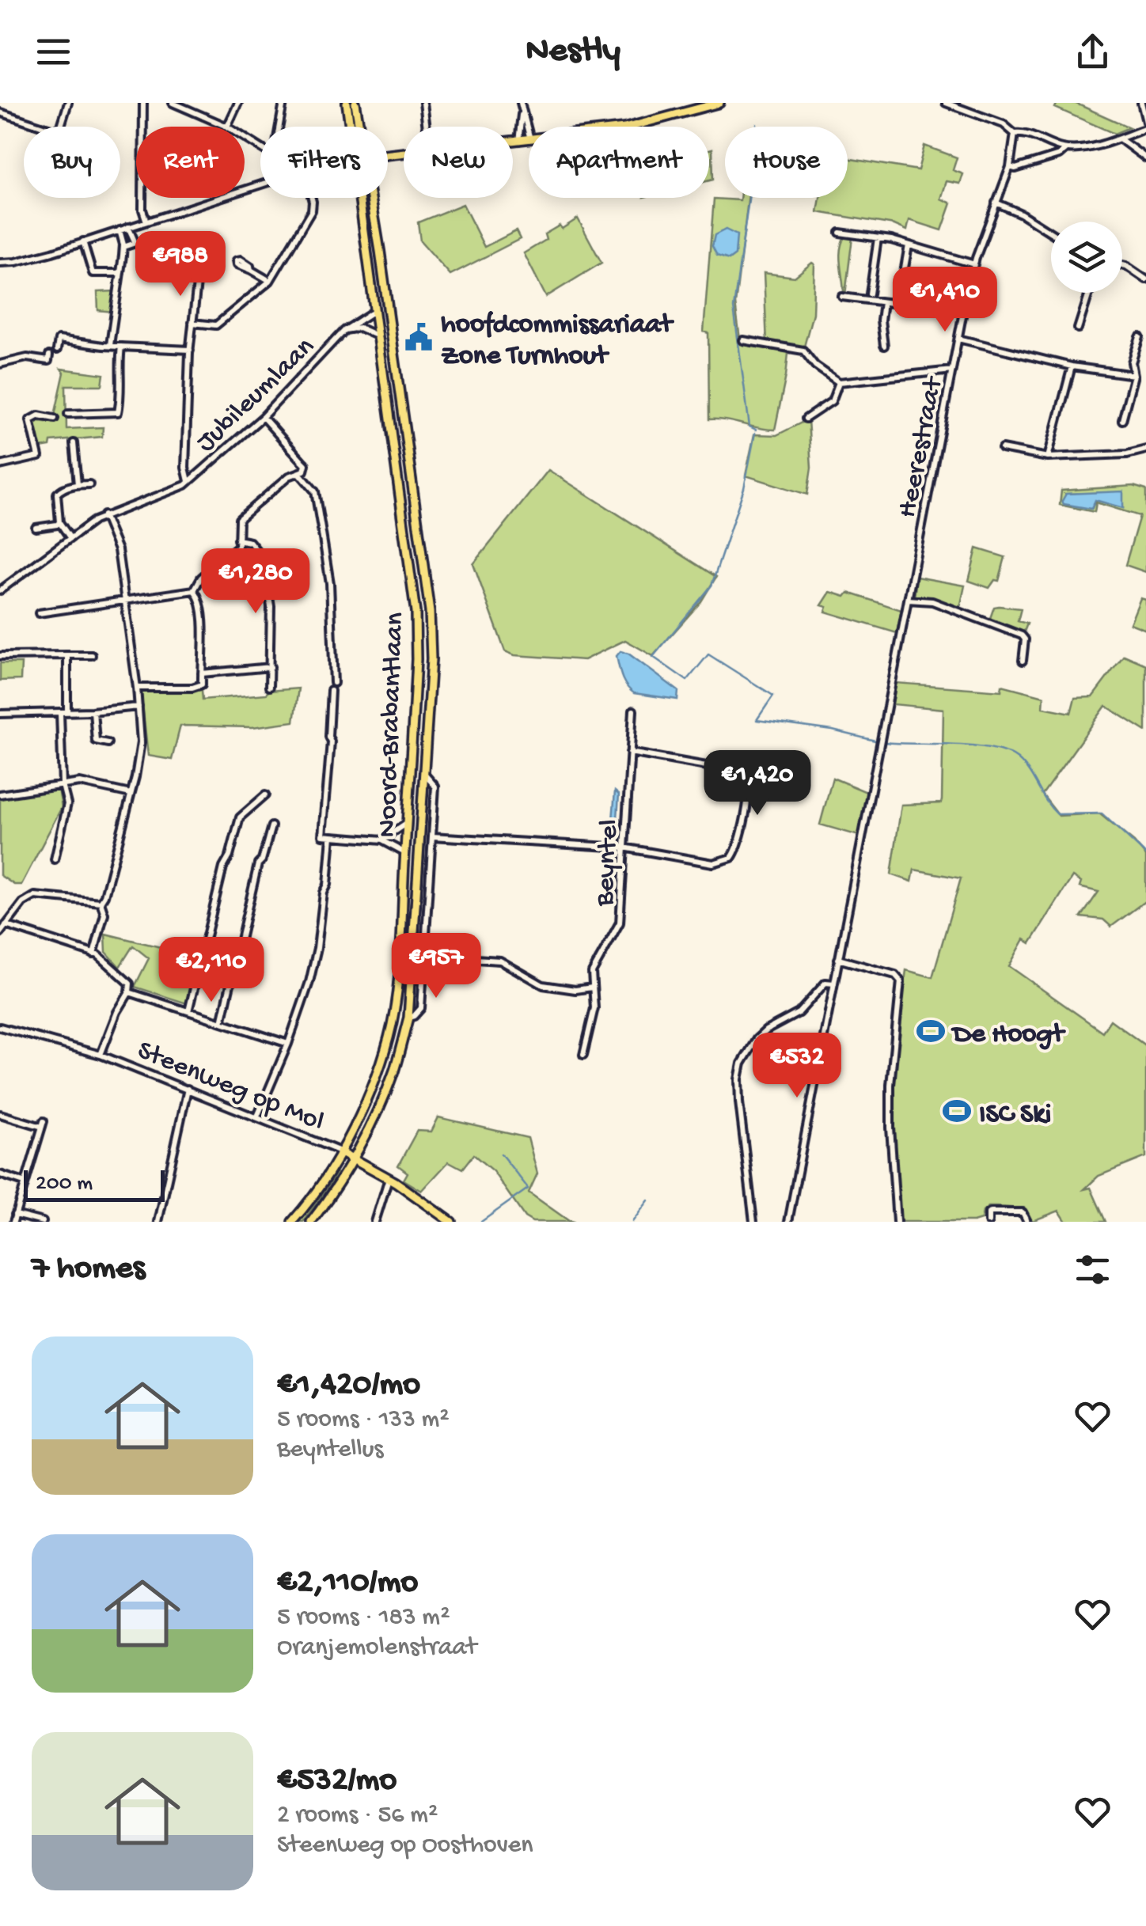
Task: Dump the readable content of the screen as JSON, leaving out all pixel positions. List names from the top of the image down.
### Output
{
  "streets": {
    "main road": ["Noord-Brabantlaan", "Steenweg op Mol"],
    "street": ["Jubileumlaan", "Heerestraat", "Beyntel"]
  },
  "crossings": [
    ["Jubileumlaan", "Noord-Brabantlaan"],
    ["Noord-Brabantlaan", "Steenweg op Mol"]
  ],
  "places": {
    "public building": ["hoofdcommissariaat Zone Turnhout"],
    "sports": ["De Hoogt", "ISC Ski"]
  },
  "scale_bar": "200 m",
  "page": {
    "header": "Nestly",
    "chip": [
      "Buy",
      "Rent",
      "Filters",
      "New",
      "Apartment",
      "House"
    ],
    "price": [
      "€988",
      "€1,410",
      "€1,280",
      "€1,420",
      "€957",
      "€2,110",
      "€532"
    ],
    "scale": "200 m",
    "heading": "7 homes",
    "list": [
      {
        "name": "€1,420/mo",
        "note": "5 rooms · 133 m² · Beyntellus"
      },
      {
        "name": "€2,110/mo",
        "note": "5 rooms · 183 m² · Oranjemolenstraat"
      },
      {
        "name": "€532/mo",
        "note": "2 rooms · 56 m² · Steenweg op Oosthoven"
      }
    ]
  }
}
